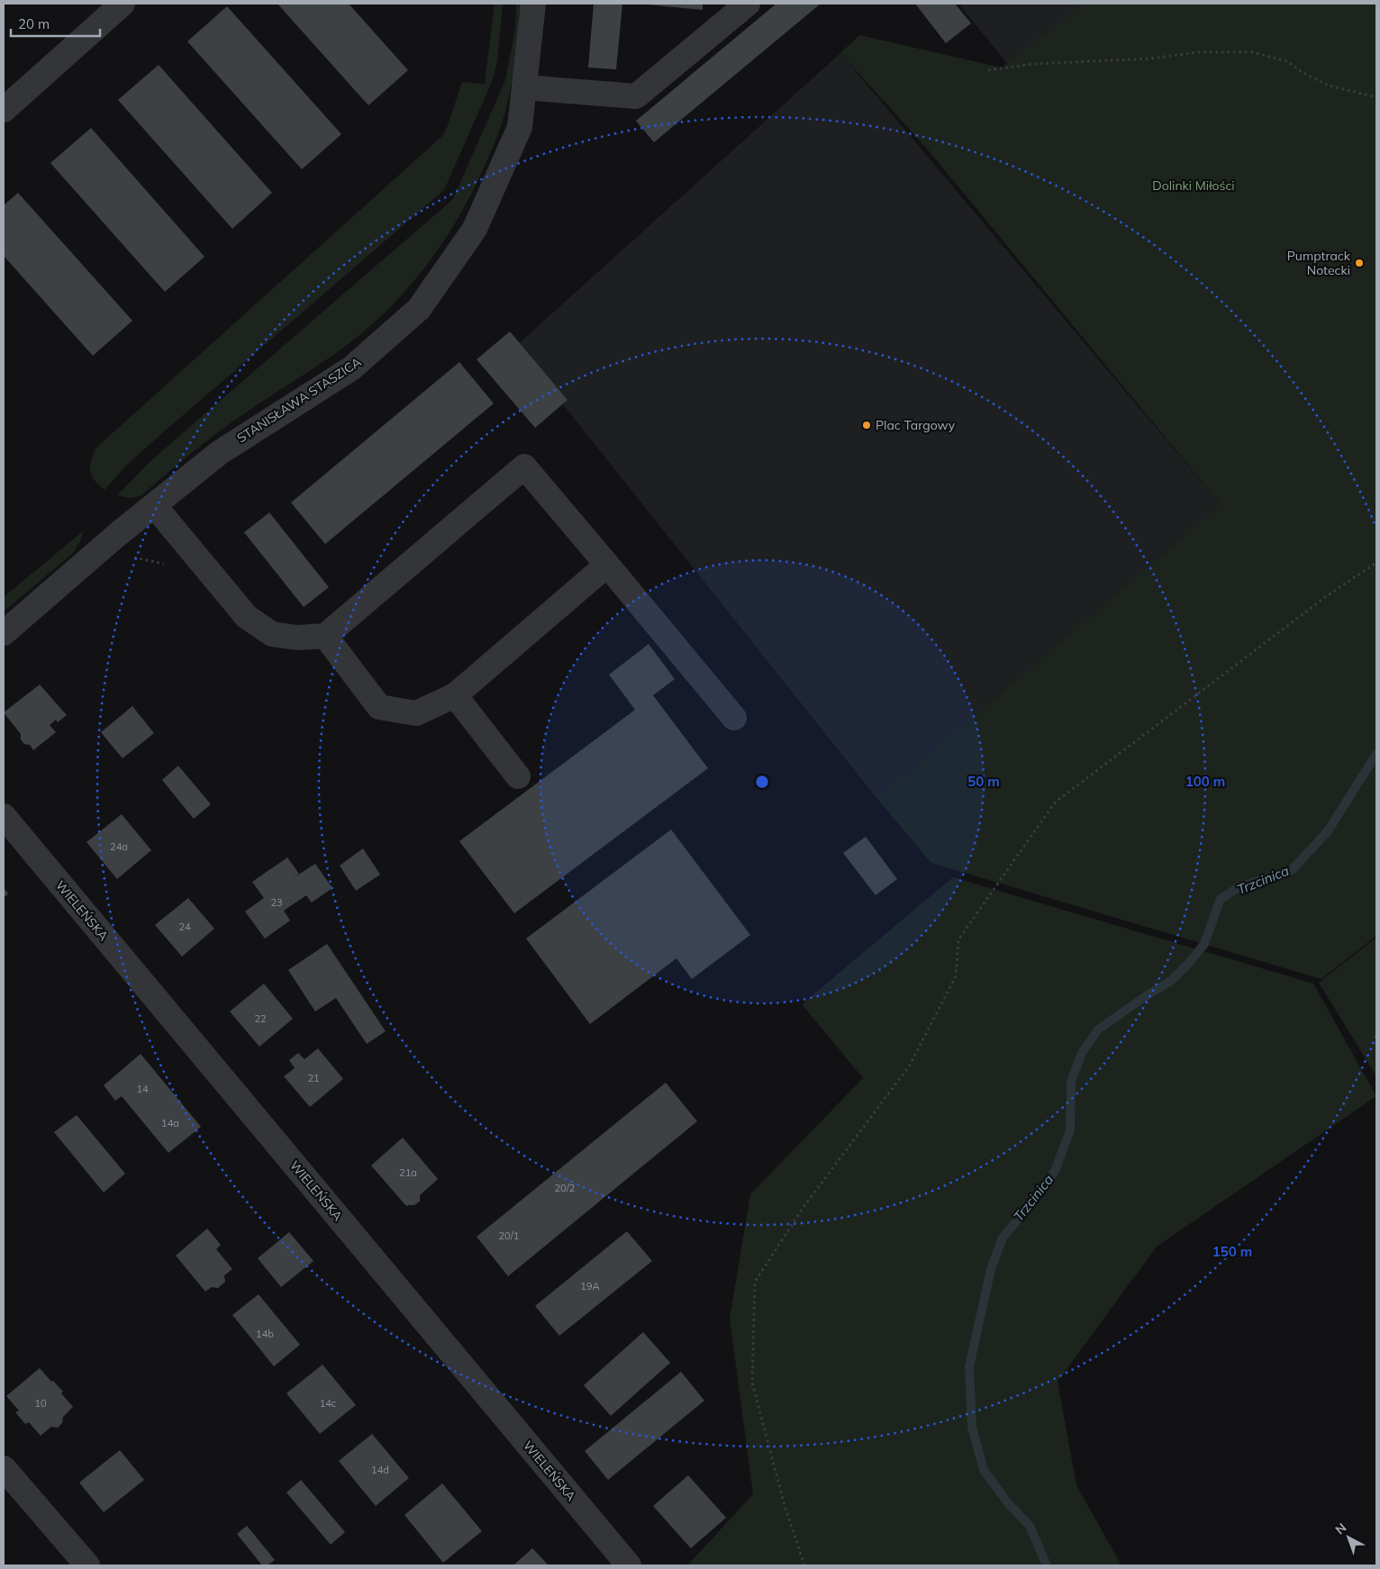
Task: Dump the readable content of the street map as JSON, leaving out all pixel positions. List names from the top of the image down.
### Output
{
  "streets": {
    "street": ["STANISŁAWA STASZICA", "WIELEŃSKA"]
  },
  "water": ["Trzcinica"],
  "parks": ["Dolinki Miłości"],
  "places": ["Pumptrack Notecki", "Plac Targowy"],
  "house_numbers": [
    "24a",
    "23",
    "24",
    "22",
    "21",
    "14",
    "14a",
    "21a",
    "20/2",
    "20/1",
    "19A",
    "14b",
    "10",
    "14c",
    "14d"
  ],
  "scale_bar": "20 m",
  "north": "top left",
  "rings": ["50 m", "100 m", "150 m"]
}
